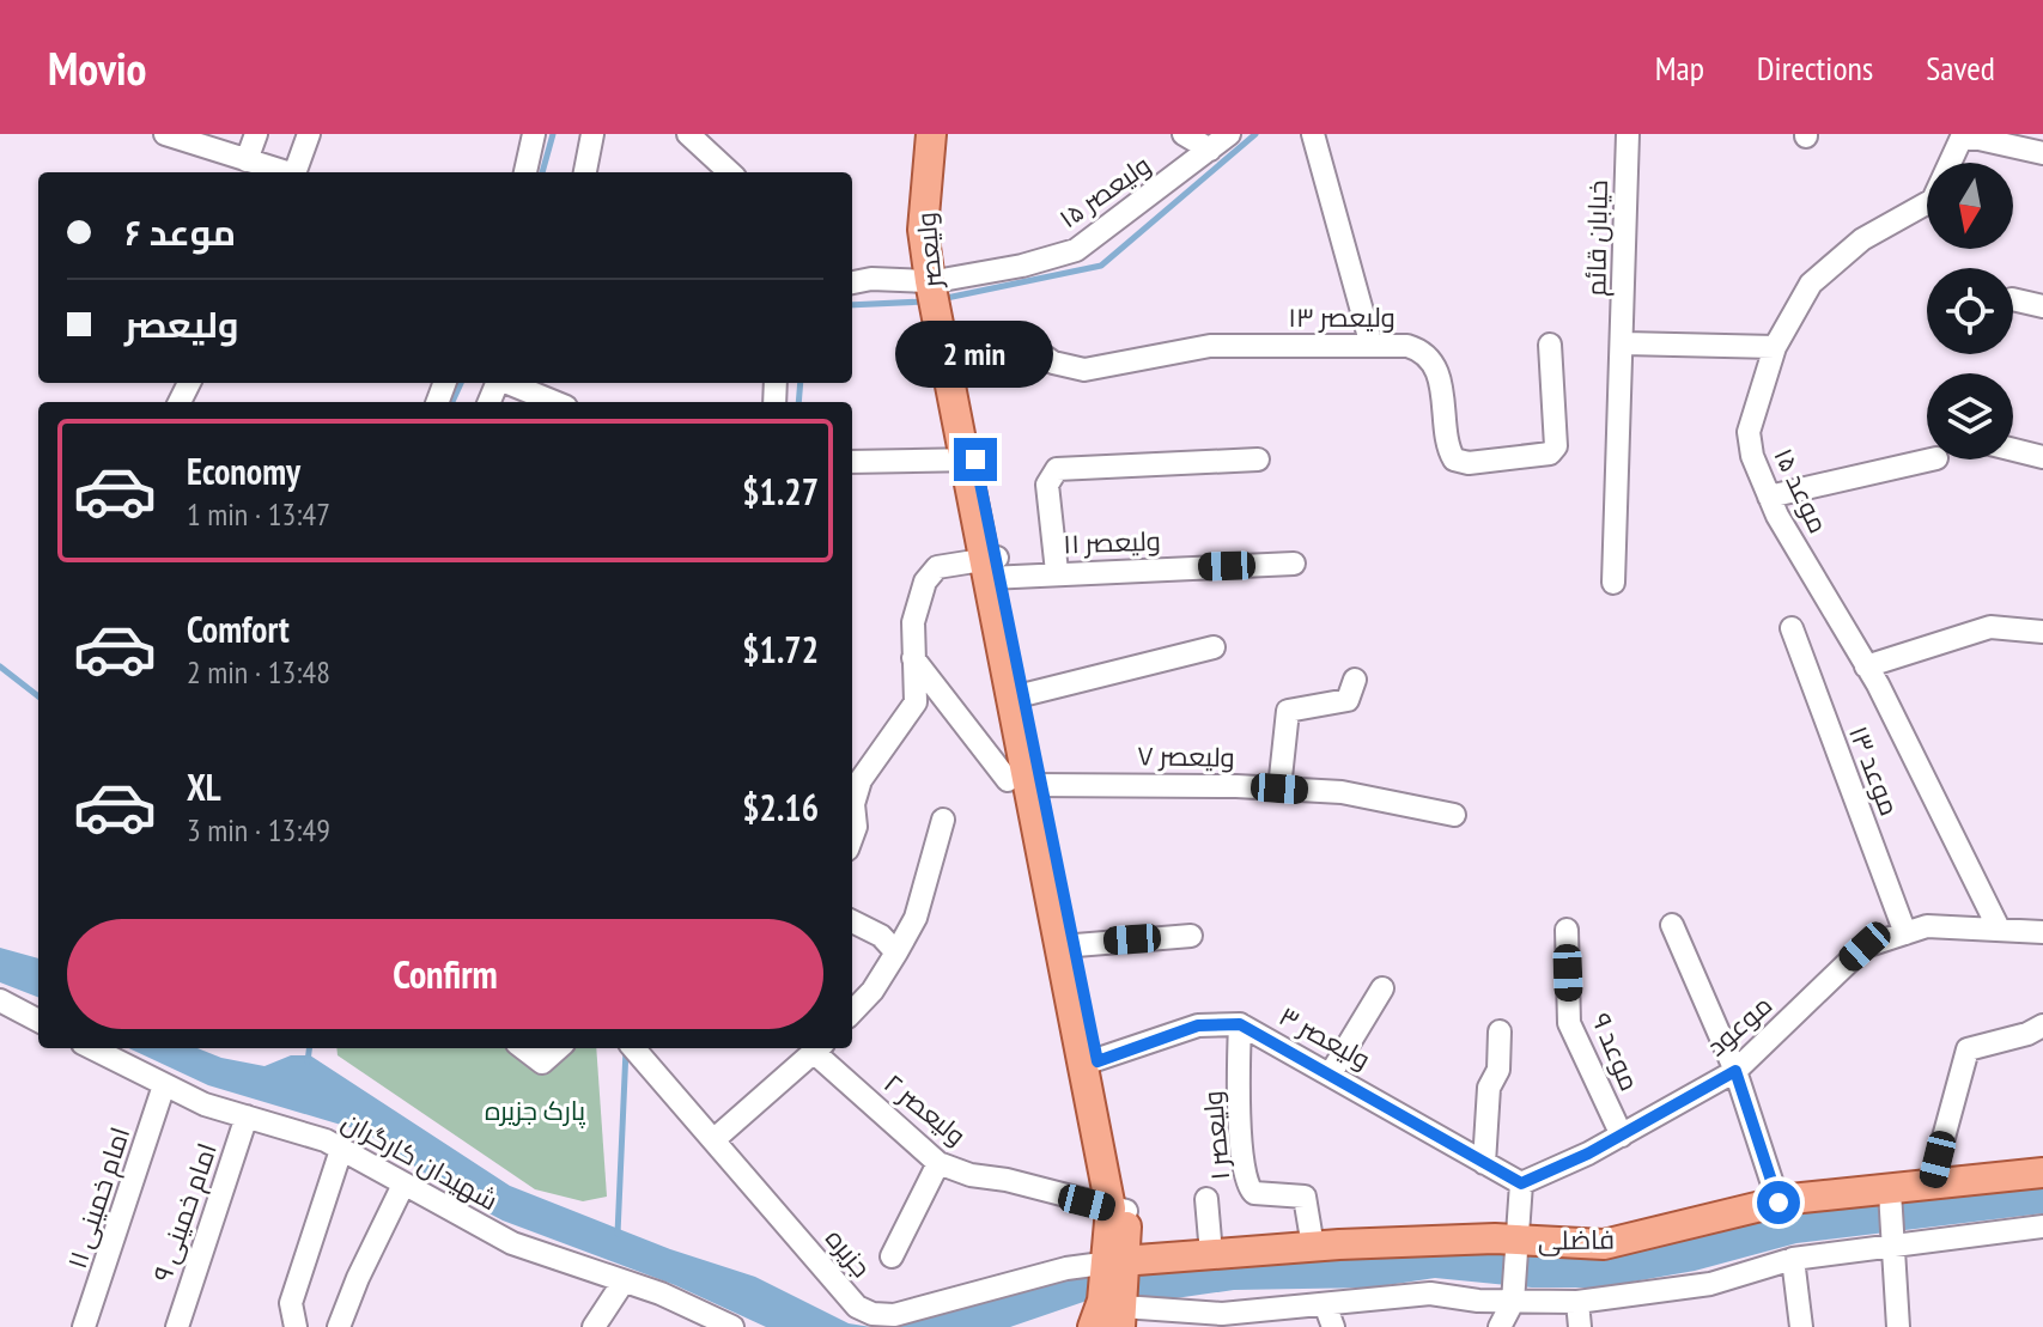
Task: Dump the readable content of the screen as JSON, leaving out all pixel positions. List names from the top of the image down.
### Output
{
  "streets": {
    "main road": ["ولیعصر", "فاضلی"],
    "street": [
      "ولیعصر ۱۵",
      "خیابان قائم",
      "ولیعصر ۱۳",
      "موعد ۱۵",
      "ولیعصر ۱۱",
      "ولیعصر ۷",
      "موعد ۱۳",
      "موعود",
      "ولیعصر ۳",
      "موعد ۹",
      "ولیعصر ۲",
      "ولیعصر ۱",
      "شهیدان کارگران",
      "امام خمینی ۱۱",
      "امام خمینی ۹",
      "جزیره"
    ]
  },
  "crossings": [
    ["ولیعصر ۱۵", "ولیعصر"],
    ["ولیعصر", "ولیعصر ۱۳"],
    ["ولیعصر", "ولیعصر ۱۱"],
    ["ولیعصر", "ولیعصر ۷"],
    ["ولیعصر", "ولیعصر ۳"],
    ["ولیعصر", "ولیعصر ۲"],
    ["ولیعصر", "فاضلی"],
    ["ولیعصر", "جزیره"],
    ["موعد ۱۵", "موعود"],
    ["موعد ۱۳", "موعود"],
    ["موعود", "ولیعصر ۳"],
    ["موعود", "موعد ۹"],
    ["ولیعصر ۳", "ولیعصر ۱"],
    ["ولیعصر ۱", "فاضلی"],
    ["شهیدان کارگران", "امام خمینی ۱۱"],
    ["شهیدان کارگران", "امام خمینی ۹"],
    ["فاضلی", "جزیره"]
  ],
  "parks": ["پارک جزیره"],
  "north": "bottom",
  "page": {
    "header": "Movio",
    "nav": ["Map", "Directions", "Saved"],
    "banner": ["موعد ۶", "ولیعصر"],
    "bubble": "2 min",
    "list": [
      {
        "name": "Economy",
        "note": "1 min · 13:47",
        "value": "$1.27"
      },
      {
        "name": "Comfort",
        "note": "2 min · 13:48",
        "value": "$1.72"
      },
      {
        "name": "XL",
        "note": "3 min · 13:49",
        "value": "$2.16"
      }
    ],
    "buttons": "Confirm"
  }
}
